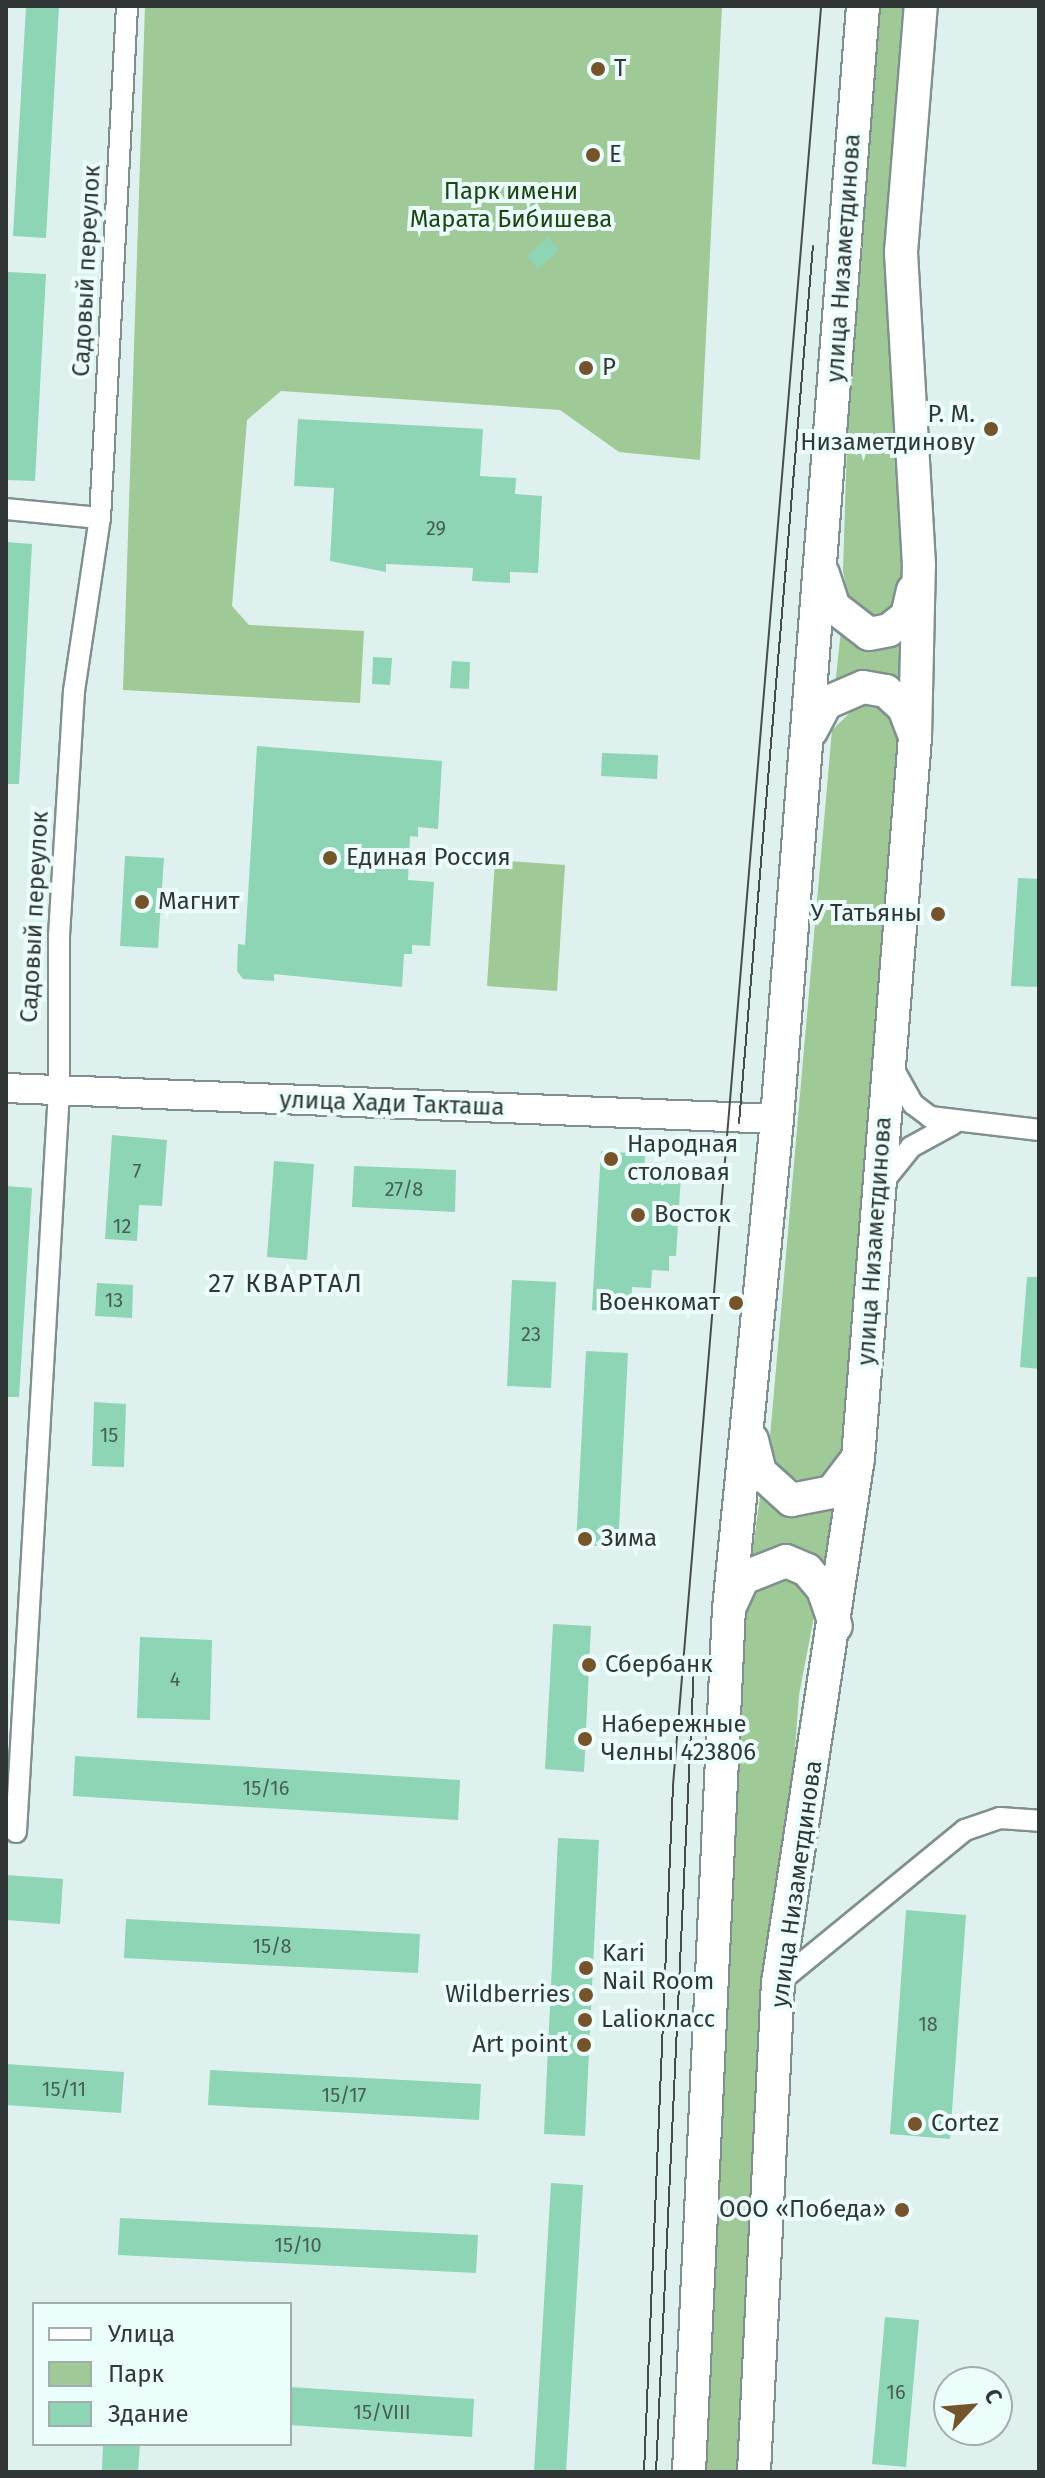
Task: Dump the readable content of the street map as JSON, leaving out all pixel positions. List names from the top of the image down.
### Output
{
  "streets": {
    "main road": ["улица Низаметдинова", "улица Хади Такташа"],
    "street": ["Садовый переулок"]
  },
  "crossings": [
    ["улица Низаметдинова", "улица Хади Такташа"],
    ["Садовый переулок", "улица Хади Такташа"]
  ],
  "districts": ["27 КВАРТАЛ"],
  "parks": ["Парк имени Марата Бибишева"],
  "places": [
    "Т",
    "Е",
    "Р",
    "Р. М. Низаметдинову",
    "Единая Россия",
    "Магнит",
    "У Татьяны",
    "Народная столовая",
    "Восток",
    "Военкомат",
    "Зима",
    "Сбербанк",
    "Набережные Челны 423806",
    "Kari Nail Room",
    "Wildberries",
    "Lalioкласс",
    "Art point",
    "Cortez",
    "ООО «Победа»"
  ],
  "house_numbers": [
    "29",
    "7",
    "27/8",
    "12",
    "13",
    "23",
    "15",
    "4",
    "15/16",
    "15/8",
    "18",
    "15/11",
    "15/17",
    "15/10",
    "16",
    "15/VIII"
  ],
  "legend": ["Улица", "Парк", "Здание"],
  "north": "top right"
}
